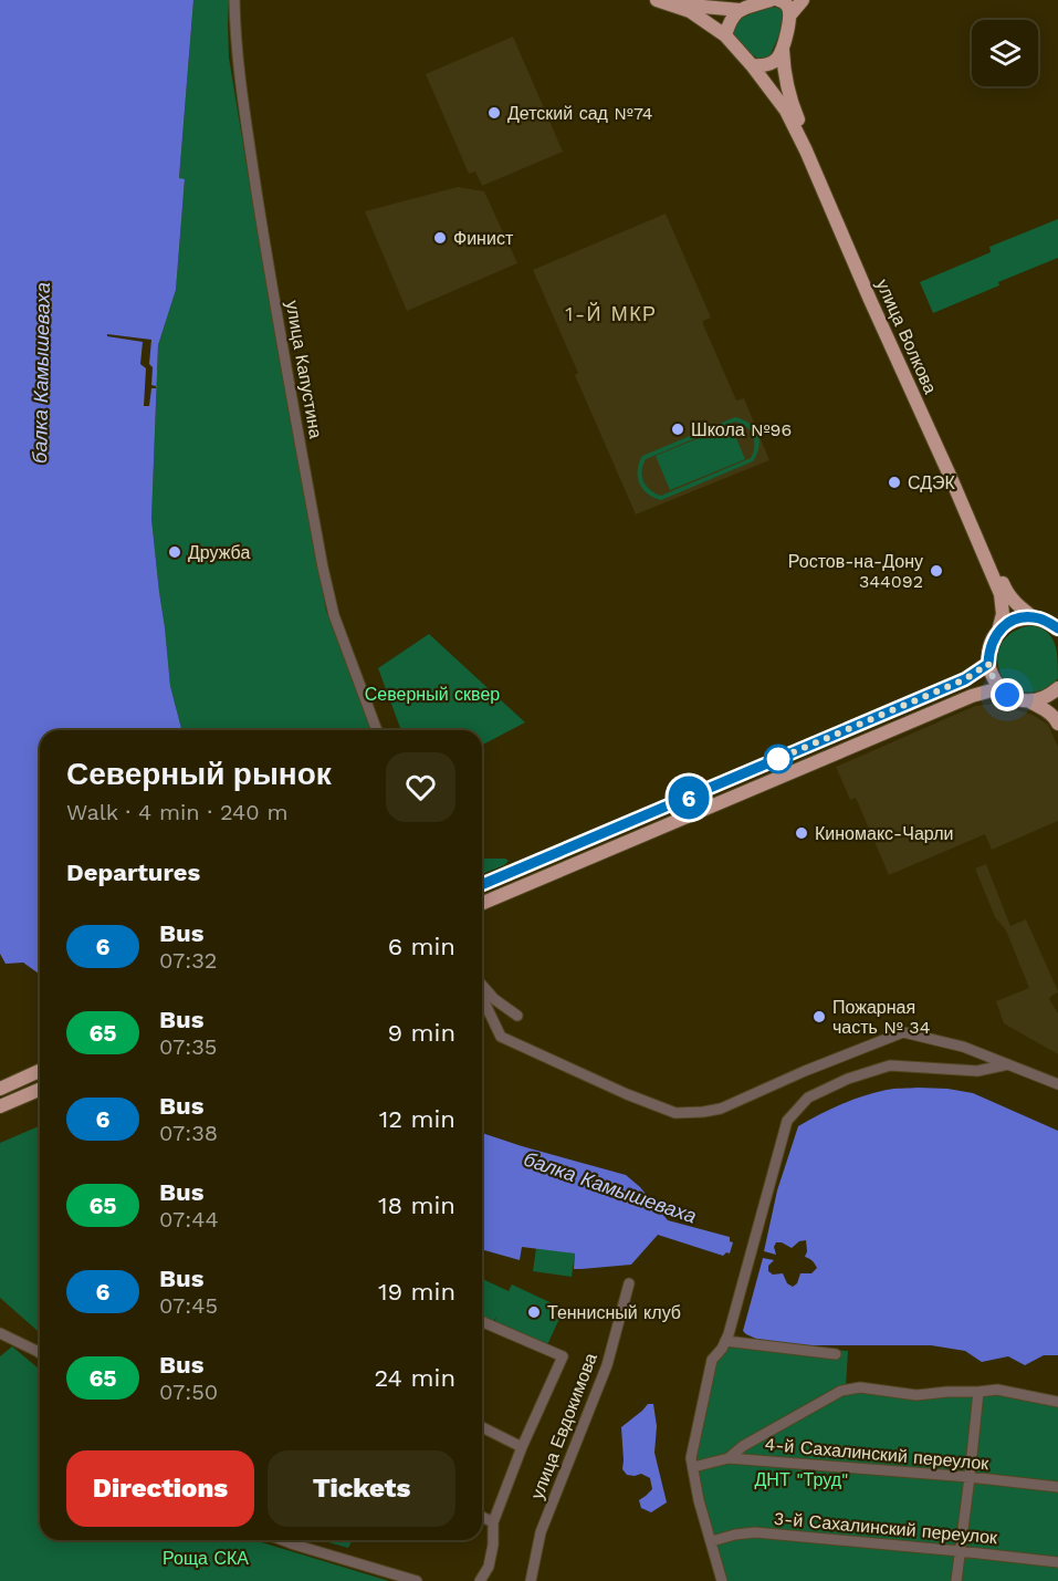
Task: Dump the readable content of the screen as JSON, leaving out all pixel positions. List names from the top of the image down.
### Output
{
  "streets": {
    "main road": ["улица Волкова"],
    "street": [
      "улица Капустина",
      "улица Евдокимова",
      "4-й Сахалинский переулок",
      "3-й Сахалинский переулок"
    ]
  },
  "districts": ["1-Й МКР"],
  "water": ["балка Камышеваха"],
  "parks": ["Северный сквер", "ДНТ \"Труд\"", "Роща СКА"],
  "places": [
    "Детский сад №74",
    "Финист",
    "Школа №96",
    "СДЭК",
    "Дружба",
    "Ростов-на-Дону 344092",
    "Киномакс-Чарли",
    "Пожарная часть № 34",
    "Теннисный клуб"
  ],
  "lines": ["bus line 6"],
  "page": {
    "on_map": "6",
    "heading": [
      ["Северный рынок", "Walk · 4 min · 240 m"],
      "Departures"
    ],
    "list": [
      {
        "mark": "6",
        "name": "Bus",
        "note": "07:32",
        "value": "6 min"
      },
      {
        "mark": "65",
        "name": "Bus",
        "note": "07:35",
        "value": "9 min"
      },
      {
        "mark": "6",
        "name": "Bus",
        "note": "07:38",
        "value": "12 min"
      },
      {
        "mark": "65",
        "name": "Bus",
        "note": "07:44",
        "value": "18 min"
      },
      {
        "mark": "6",
        "name": "Bus",
        "note": "07:45",
        "value": "19 min"
      },
      {
        "mark": "65",
        "name": "Bus",
        "note": "07:50",
        "value": "24 min"
      }
    ],
    "buttons": ["Directions", "Tickets"]
  }
}
